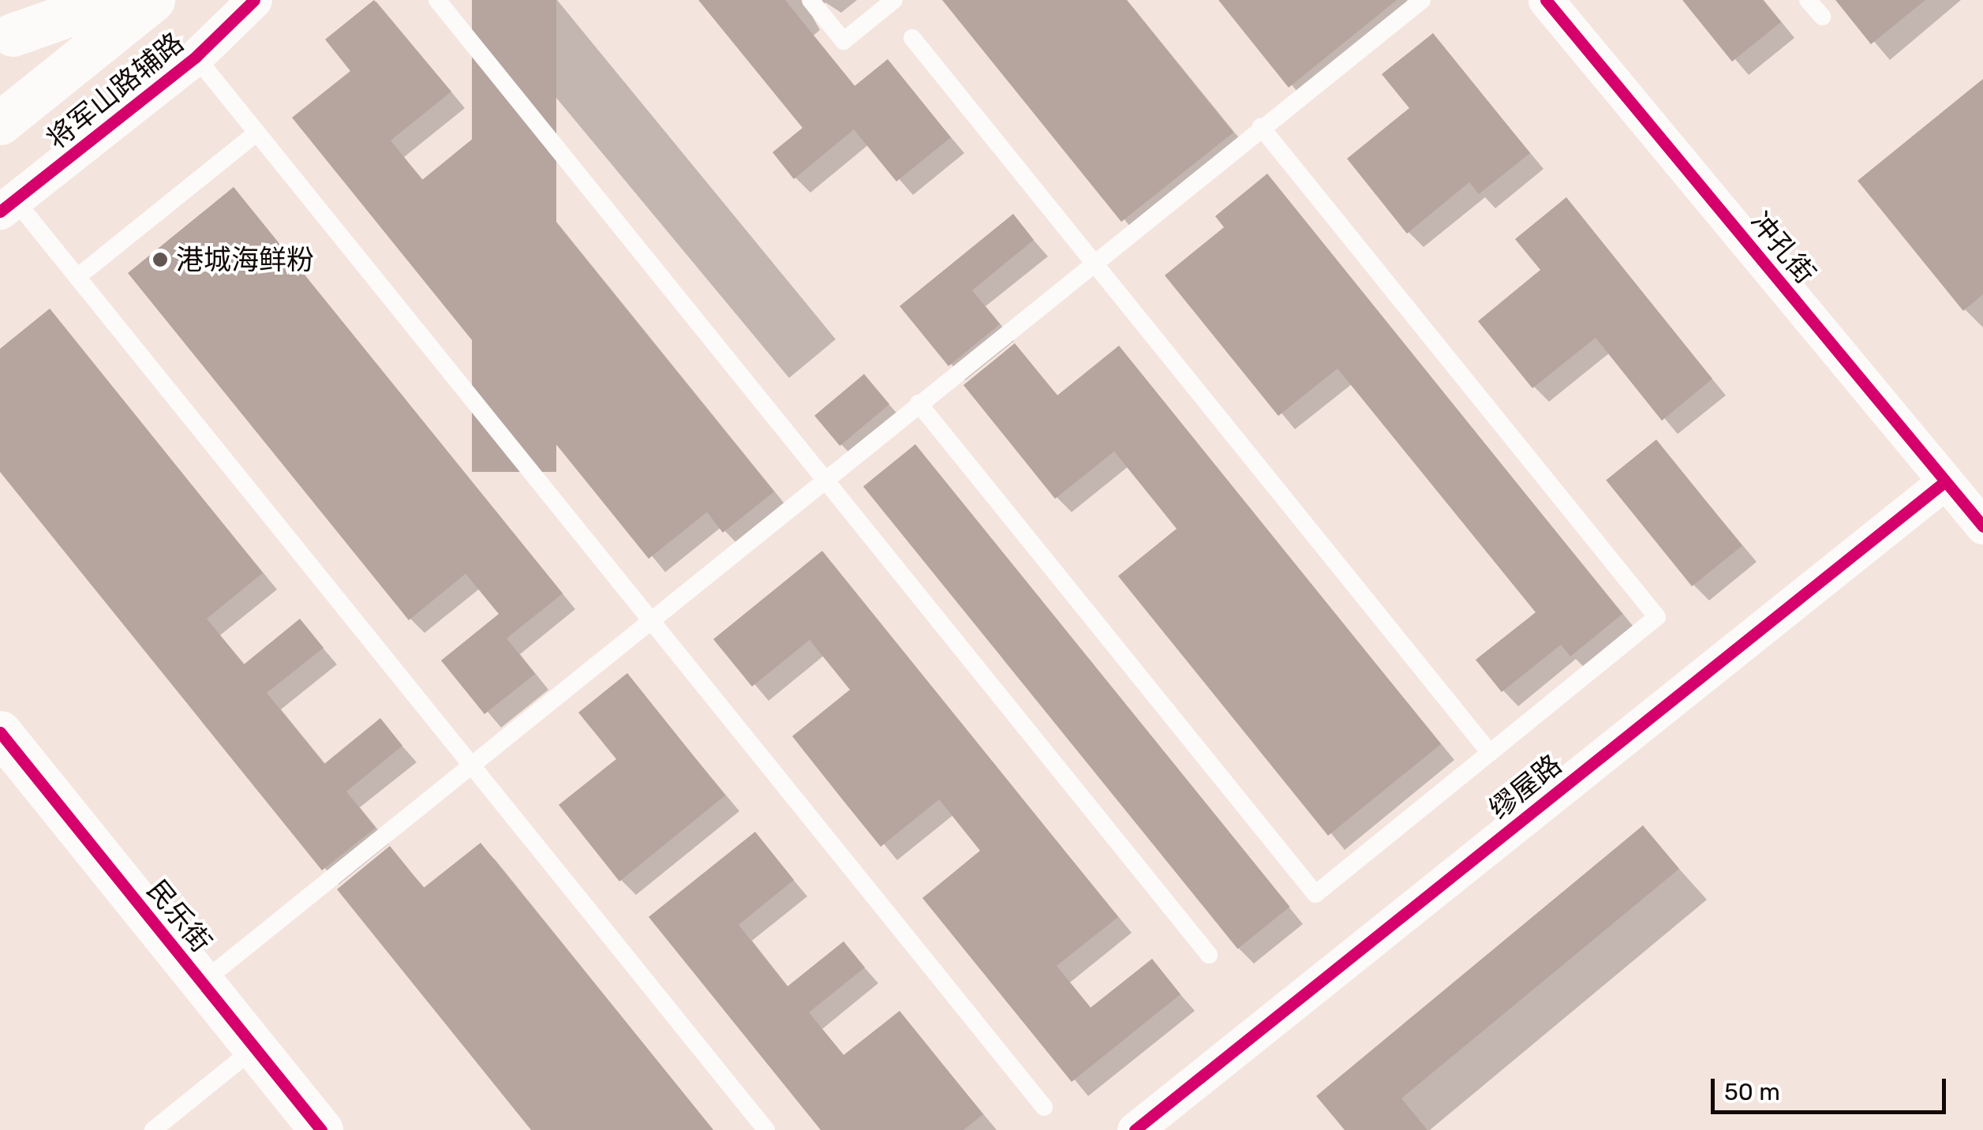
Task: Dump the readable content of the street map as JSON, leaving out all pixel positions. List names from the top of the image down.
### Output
{
  "streets": {
    "street": [
      "将军山路辅路",
      "冲孔街",
      "缪屋路",
      "民乐街"
    ]
  },
  "crossings": [
    ["冲孔街", "缪屋路"]
  ],
  "places": ["港城海鲜粉"],
  "scale_bar": "50 m"
}
